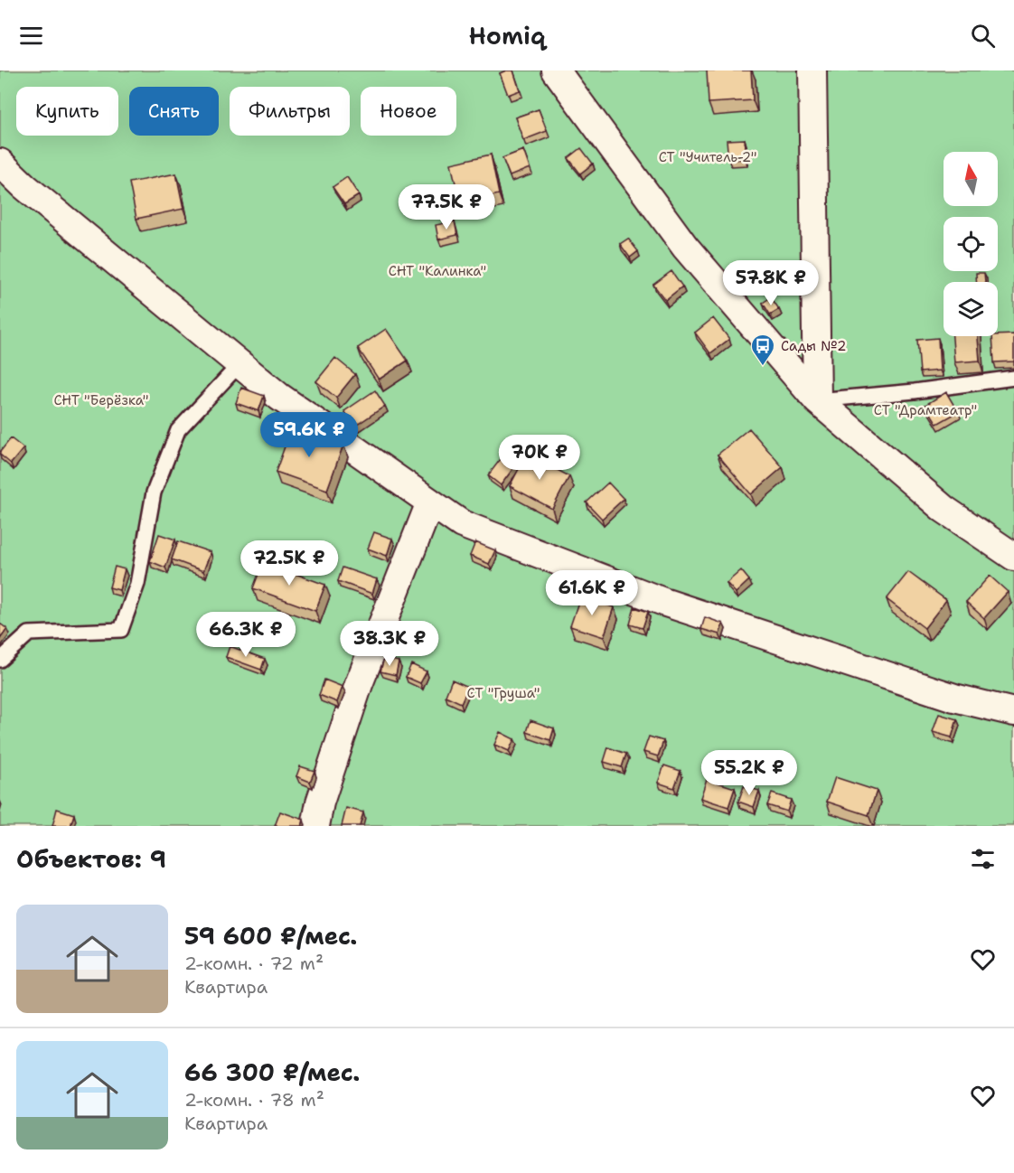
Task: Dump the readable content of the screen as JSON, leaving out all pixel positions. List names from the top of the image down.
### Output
{
  "parks": [
    "СТ \"Учитель-2\"",
    "СНТ \"Калинка\"",
    "СНТ \"Берёзка\"",
    "СТ \"Драмтеатр\"",
    "СТ \"Груша\""
  ],
  "places": {
    "bus stop": ["Сады №2"]
  },
  "north": "top",
  "page": {
    "header": "Homiq",
    "chip": [
      "Купить",
      "Снять",
      "Фильтры",
      "Новое"
    ],
    "price": [
      "77.5K ₽",
      "57.8K ₽",
      "59.6K ₽",
      "70K ₽",
      "72.5K ₽",
      "61.6K ₽",
      "66.3K ₽",
      "38.3K ₽",
      "55.2K ₽"
    ],
    "heading": "Объектов: 9",
    "list": [
      {
        "name": "59 600 ₽/мес.",
        "note": "2-комн. · 72 m² · Квартира"
      },
      {
        "name": "66 300 ₽/мес.",
        "note": "2-комн. · 78 m² · Квартира"
      }
    ]
  }
}
